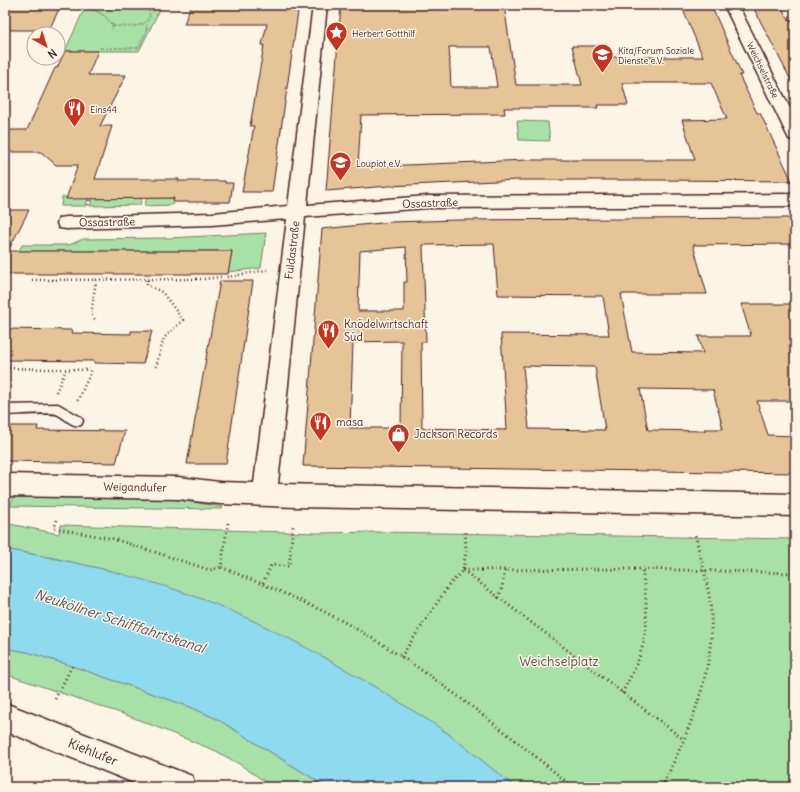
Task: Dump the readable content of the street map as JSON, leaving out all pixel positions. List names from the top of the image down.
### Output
{
  "streets": {
    "street": [
      "Weichselstraße",
      "Ossastraße",
      "Fuldastraße",
      "Weigandufer",
      "Kiehlufer"
    ]
  },
  "crossings": [
    ["Ossastraße", "Fuldastraße"],
    ["Fuldastraße", "Weigandufer"]
  ],
  "water": ["Neuköllner Schifffahrtskanal"],
  "parks": ["Weichselplatz"],
  "places": {
    "place": ["Herbert Gotthilf"],
    "school or university": ["Kita/Forum Soziale Dienste e.V.", "Loupiot e.V."],
    "restaurant": ["Eins44", "Knödelwirtschaft Süd", "masa"],
    "shop": ["Jackson Records"]
  },
  "north": "bottom right"
}
